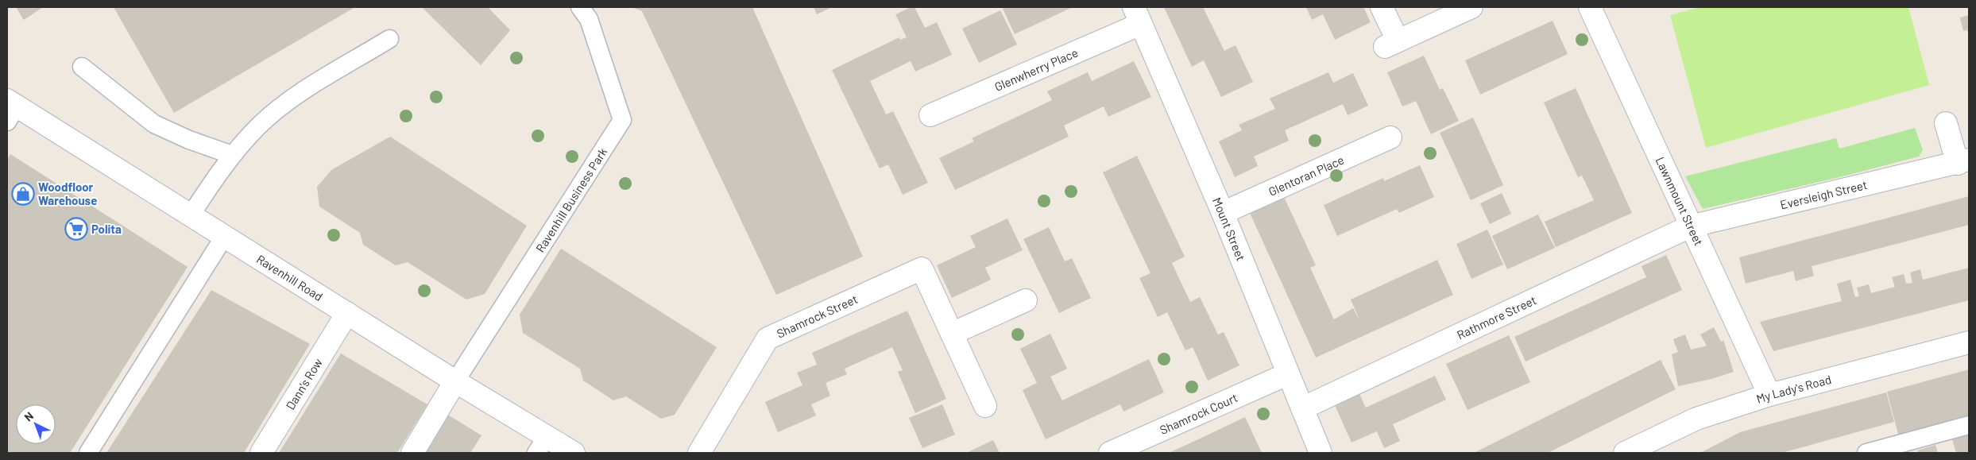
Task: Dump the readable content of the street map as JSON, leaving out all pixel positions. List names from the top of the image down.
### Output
{
  "streets": {
    "street": [
      "Glenwherry Place",
      "Glentoran Place",
      "Eversleigh Street",
      "Lawnmount Street",
      "Mount Street",
      "Ravenhill Road",
      "Shamrock Street",
      "Rathmore Street",
      "Dann's Row",
      "My Lady's Road",
      "Shamrock Court"
    ],
    "lane": ["Ravenhill Business Park"]
  },
  "crossings": [
    ["Glenwherry Place", "Mount Street"],
    ["Glentoran Place", "Mount Street"],
    ["Eversleigh Street", "Lawnmount Street"],
    ["Eversleigh Street", "Rathmore Street"],
    ["Ravenhill Business Park", "Ravenhill Road"],
    ["Lawnmount Street", "Rathmore Street"],
    ["Lawnmount Street", "My Lady's Road"],
    ["Mount Street", "Rathmore Street"],
    ["Mount Street", "Shamrock Court"],
    ["Ravenhill Road", "Dann's Row"]
  ],
  "places": {
    "shop": ["Woodfloor Warehouse"],
    "supermarket": ["Polita"]
  },
  "north": "top left"
}
